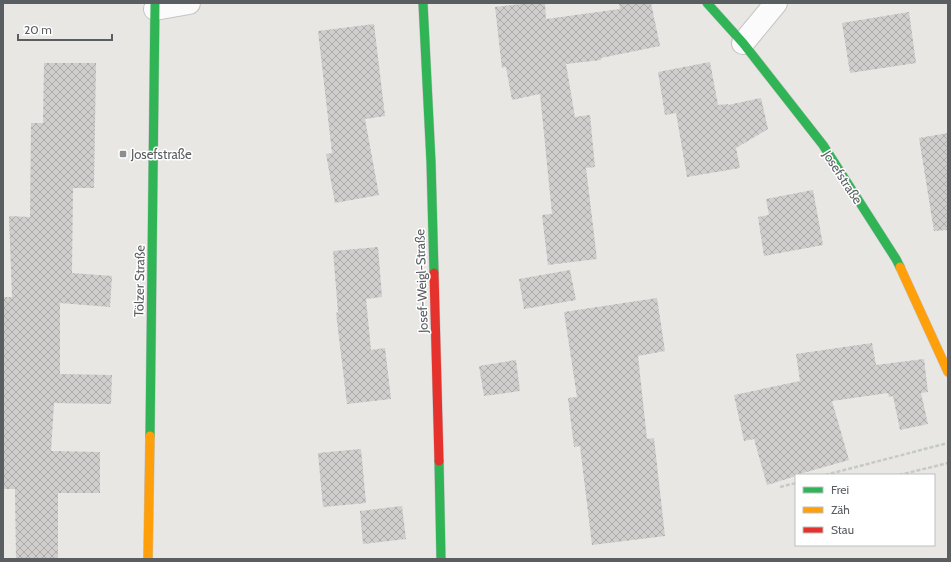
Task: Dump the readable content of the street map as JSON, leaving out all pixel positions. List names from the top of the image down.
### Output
{
  "streets": {
    "street": ["Josefstraße", "Tölzer Straße", "Josef-Weigl-Straße"]
  },
  "places": {
    "transit": ["Josefstraße"]
  },
  "legend": ["Frei", "Zäh", "Stau"],
  "scale_bar": "20 m"
}
